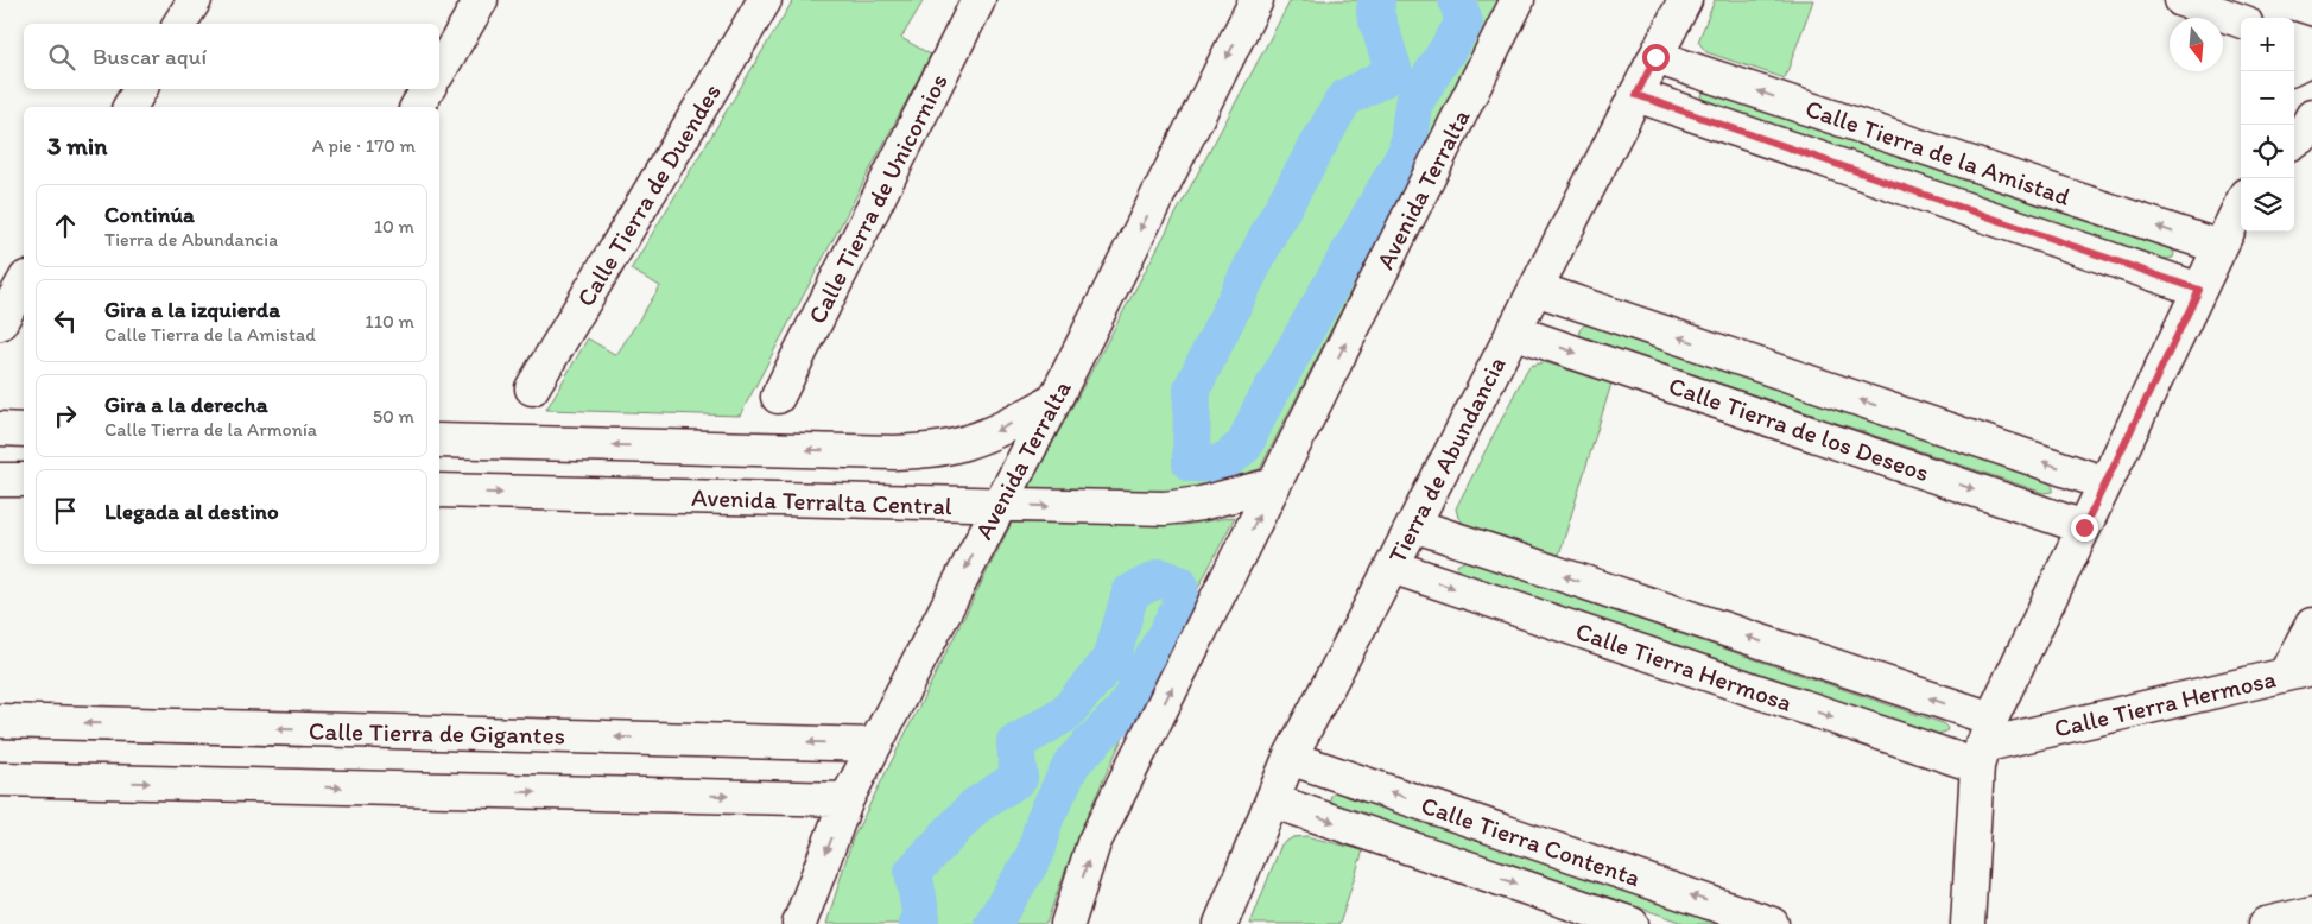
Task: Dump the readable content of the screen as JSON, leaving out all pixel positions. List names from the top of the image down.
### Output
{
  "streets": {
    "street": [
      "Calle Tierra de la Amistad",
      "Avenida Terralta",
      "Calle Tierra de Duendes",
      "Calle Tierra de Unicornios",
      "Calle Tierra de los Deseos",
      "Tierra de Abundancia",
      "Avenida Terralta Central",
      "Calle Tierra Hermosa",
      "Calle Tierra de Gigantes",
      "Calle Tierra Contenta"
    ]
  },
  "crossings": [
    ["Calle Tierra de la Amistad", "Tierra de Abundancia"],
    ["Avenida Terralta", "Avenida Terralta Central"],
    ["Avenida Terralta", "Calle Tierra de Gigantes"],
    ["Calle Tierra de los Deseos", "Tierra de Abundancia"],
    ["Tierra de Abundancia", "Calle Tierra Hermosa"],
    ["Tierra de Abundancia", "Calle Tierra Contenta"]
  ],
  "north": "bottom",
  "page": {
    "map_buttons": ["+", "−"],
    "search": "Buscar aquí",
    "heading": ["3 min", "A pie · 170 m"],
    "list": [
      ["Continúa", "Tierra de Abundancia", "10 m"],
      ["Gira a la izquierda", "Calle Tierra de la Amistad", "110 m"],
      ["Gira a la derecha", "Calle Tierra de la Armonía", "50 m"],
      "Llegada al destino"
    ]
  }
}
